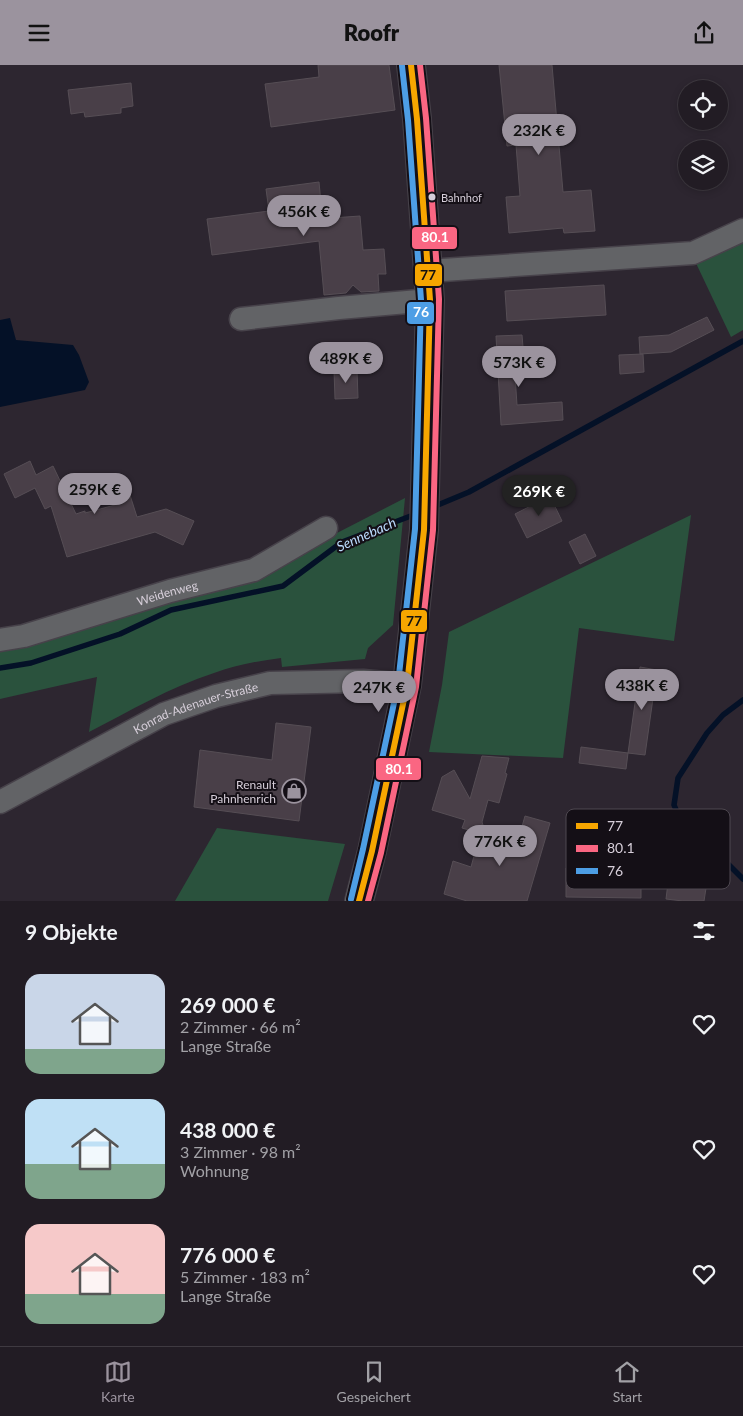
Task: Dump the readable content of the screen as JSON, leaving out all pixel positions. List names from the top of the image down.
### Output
{
  "streets": {
    "street": ["Weidenweg", "Konrad-Adenauer-Straße"]
  },
  "water": ["Sennebach"],
  "places": {
    "other": ["Bahnhof"],
    "shop": ["Renault Pahnhenrich"]
  },
  "lines": ["transit line 77", "transit line 80.1", "transit line 76"],
  "legend": ["77", "80.1", "76"],
  "page": {
    "header": "Roofr",
    "price": [
      "232K €",
      "456K €",
      "489K €",
      "573K €",
      "259K €",
      "269K €",
      "438K €",
      "247K €",
      "776K €"
    ],
    "heading": "9 Objekte",
    "list": [
      {
        "name": "269 000 €",
        "note": "2 Zimmer · 66 m² · Lange Straße"
      },
      {
        "name": "438 000 €",
        "note": "3 Zimmer · 98 m² · Wohnung"
      },
      {
        "name": "776 000 €",
        "note": "5 Zimmer · 183 m² · Lange Straße"
      }
    ],
    "tabs": ["Karte", "Gespeichert", "Start"]
  }
}
